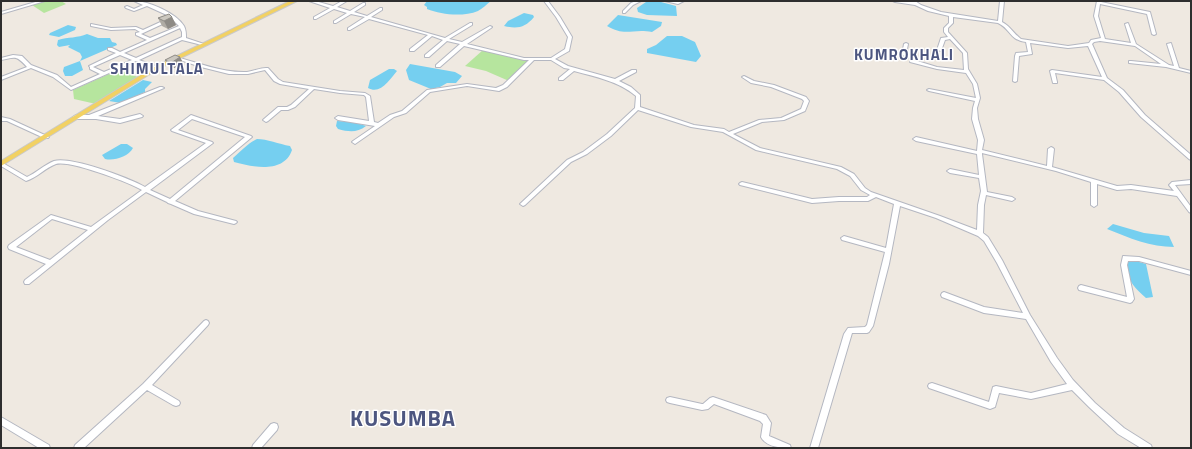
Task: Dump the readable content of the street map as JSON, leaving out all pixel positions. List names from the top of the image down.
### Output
{
  "districts": ["KUMROKHALI", "SHIMULTALA", "KUSUMBA"]
}
